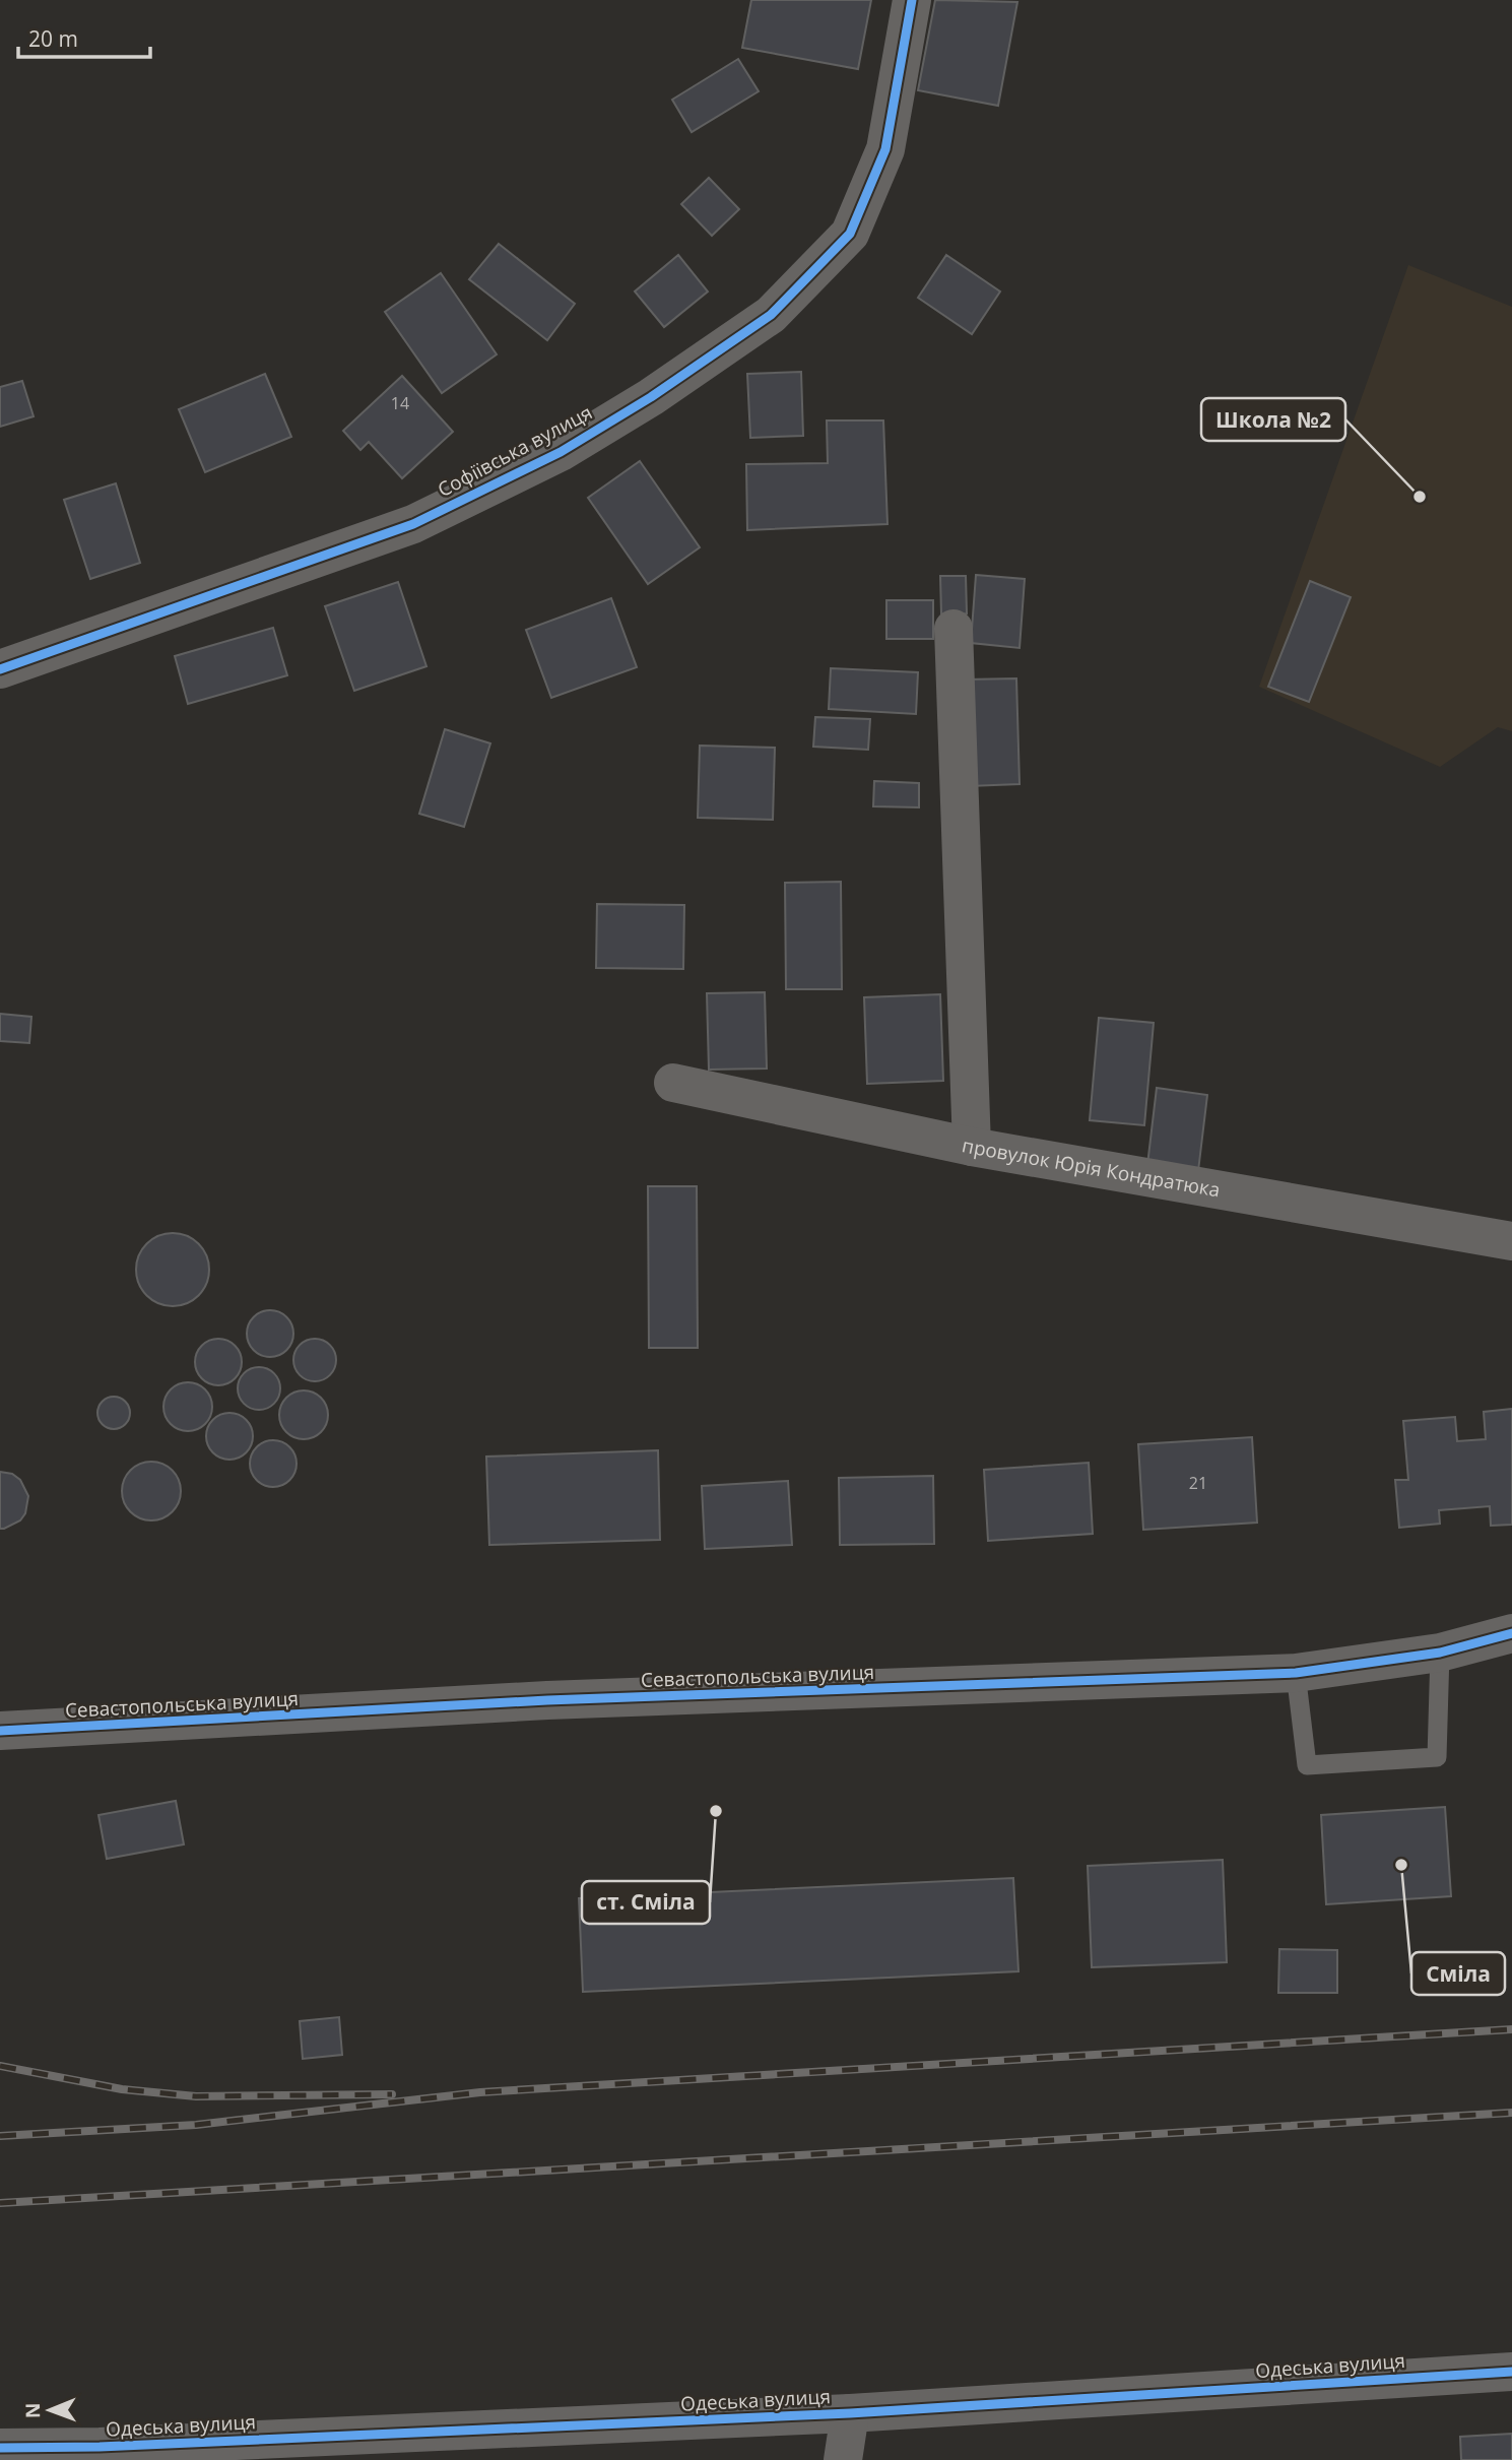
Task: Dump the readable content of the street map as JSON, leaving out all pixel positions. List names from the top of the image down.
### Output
{
  "streets": {
    "street": [
      "Софіївська вулиця",
      "провулок Юрія Кондратюка",
      "Севастопольська вулиця",
      "Одеська вулиця"
    ]
  },
  "places": ["Школа №2", "ст. Сміла", "Сміла"],
  "house_numbers": ["14", "21"],
  "scale_bar": "20 m",
  "north": "left"
}
